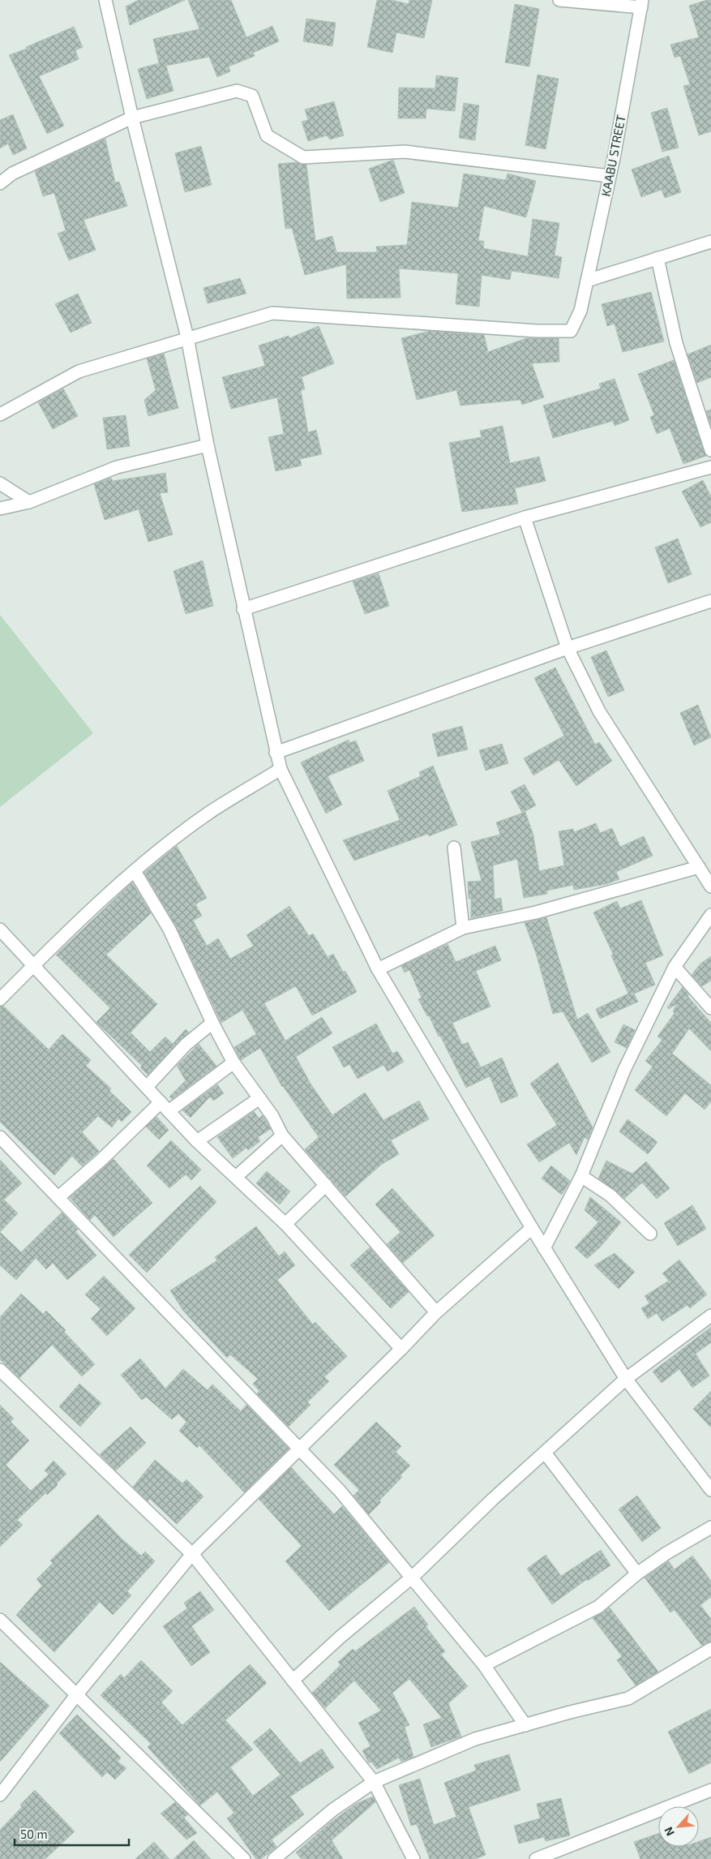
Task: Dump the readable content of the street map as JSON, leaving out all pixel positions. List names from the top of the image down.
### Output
{
  "streets": {
    "street": ["KAABU STREET"]
  },
  "scale_bar": "50 m",
  "north": "bottom left"
}
